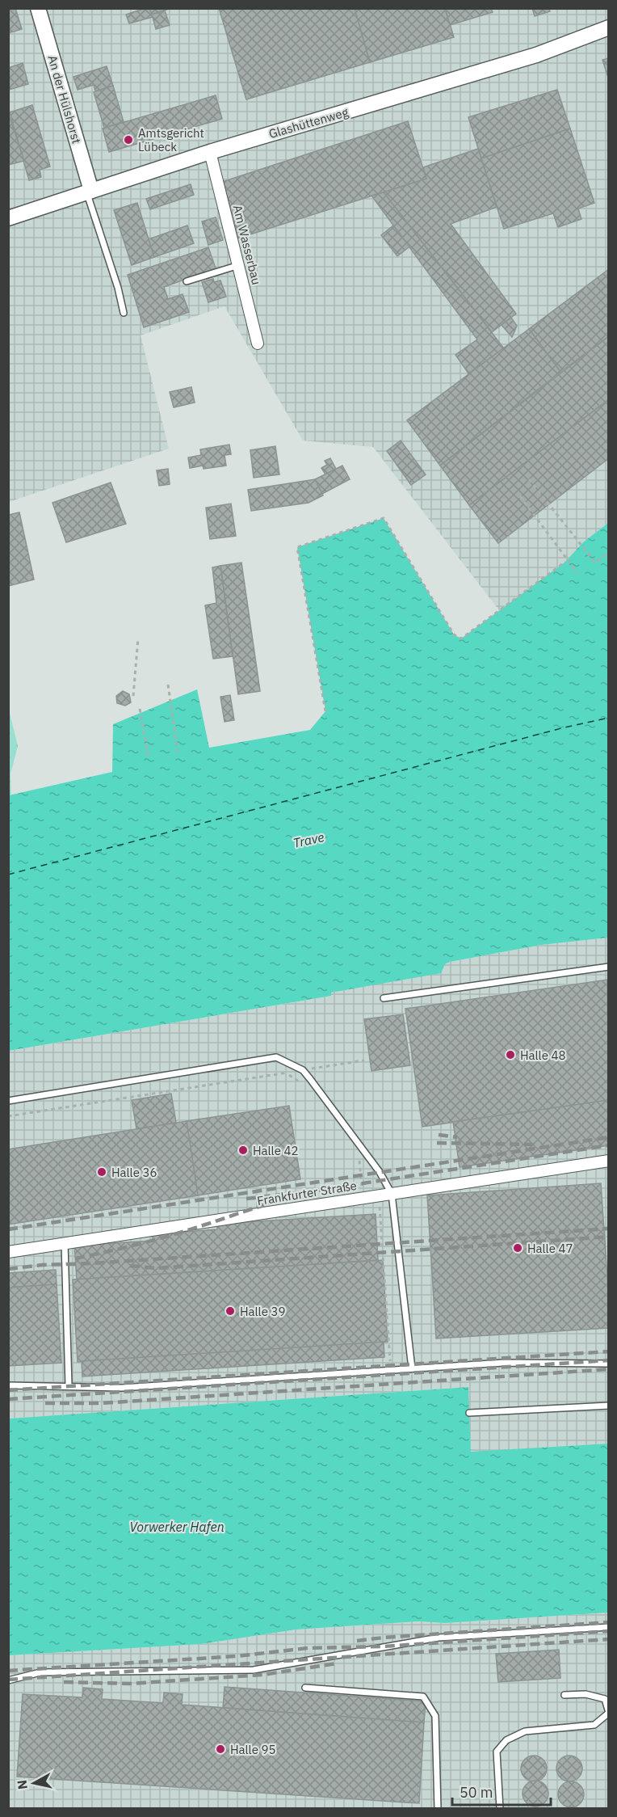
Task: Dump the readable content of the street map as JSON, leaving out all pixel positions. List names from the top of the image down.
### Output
{
  "streets": {
    "street": [
      "An der Hülshorst",
      "Glashüttenweg",
      "Am Wasserbau",
      "Frankfurter Straße"
    ]
  },
  "crossings": [
    ["An der Hülshorst", "Glashüttenweg"],
    ["Glashüttenweg", "Am Wasserbau"]
  ],
  "water": ["Trave", "Vorwerker Hafen"],
  "places": [
    "Amtsgericht Lübeck",
    "Halle 48",
    "Halle 42",
    "Halle 36",
    "Halle 47",
    "Halle 39",
    "Halle 95"
  ],
  "scale_bar": "50 m",
  "north": "left"
}
